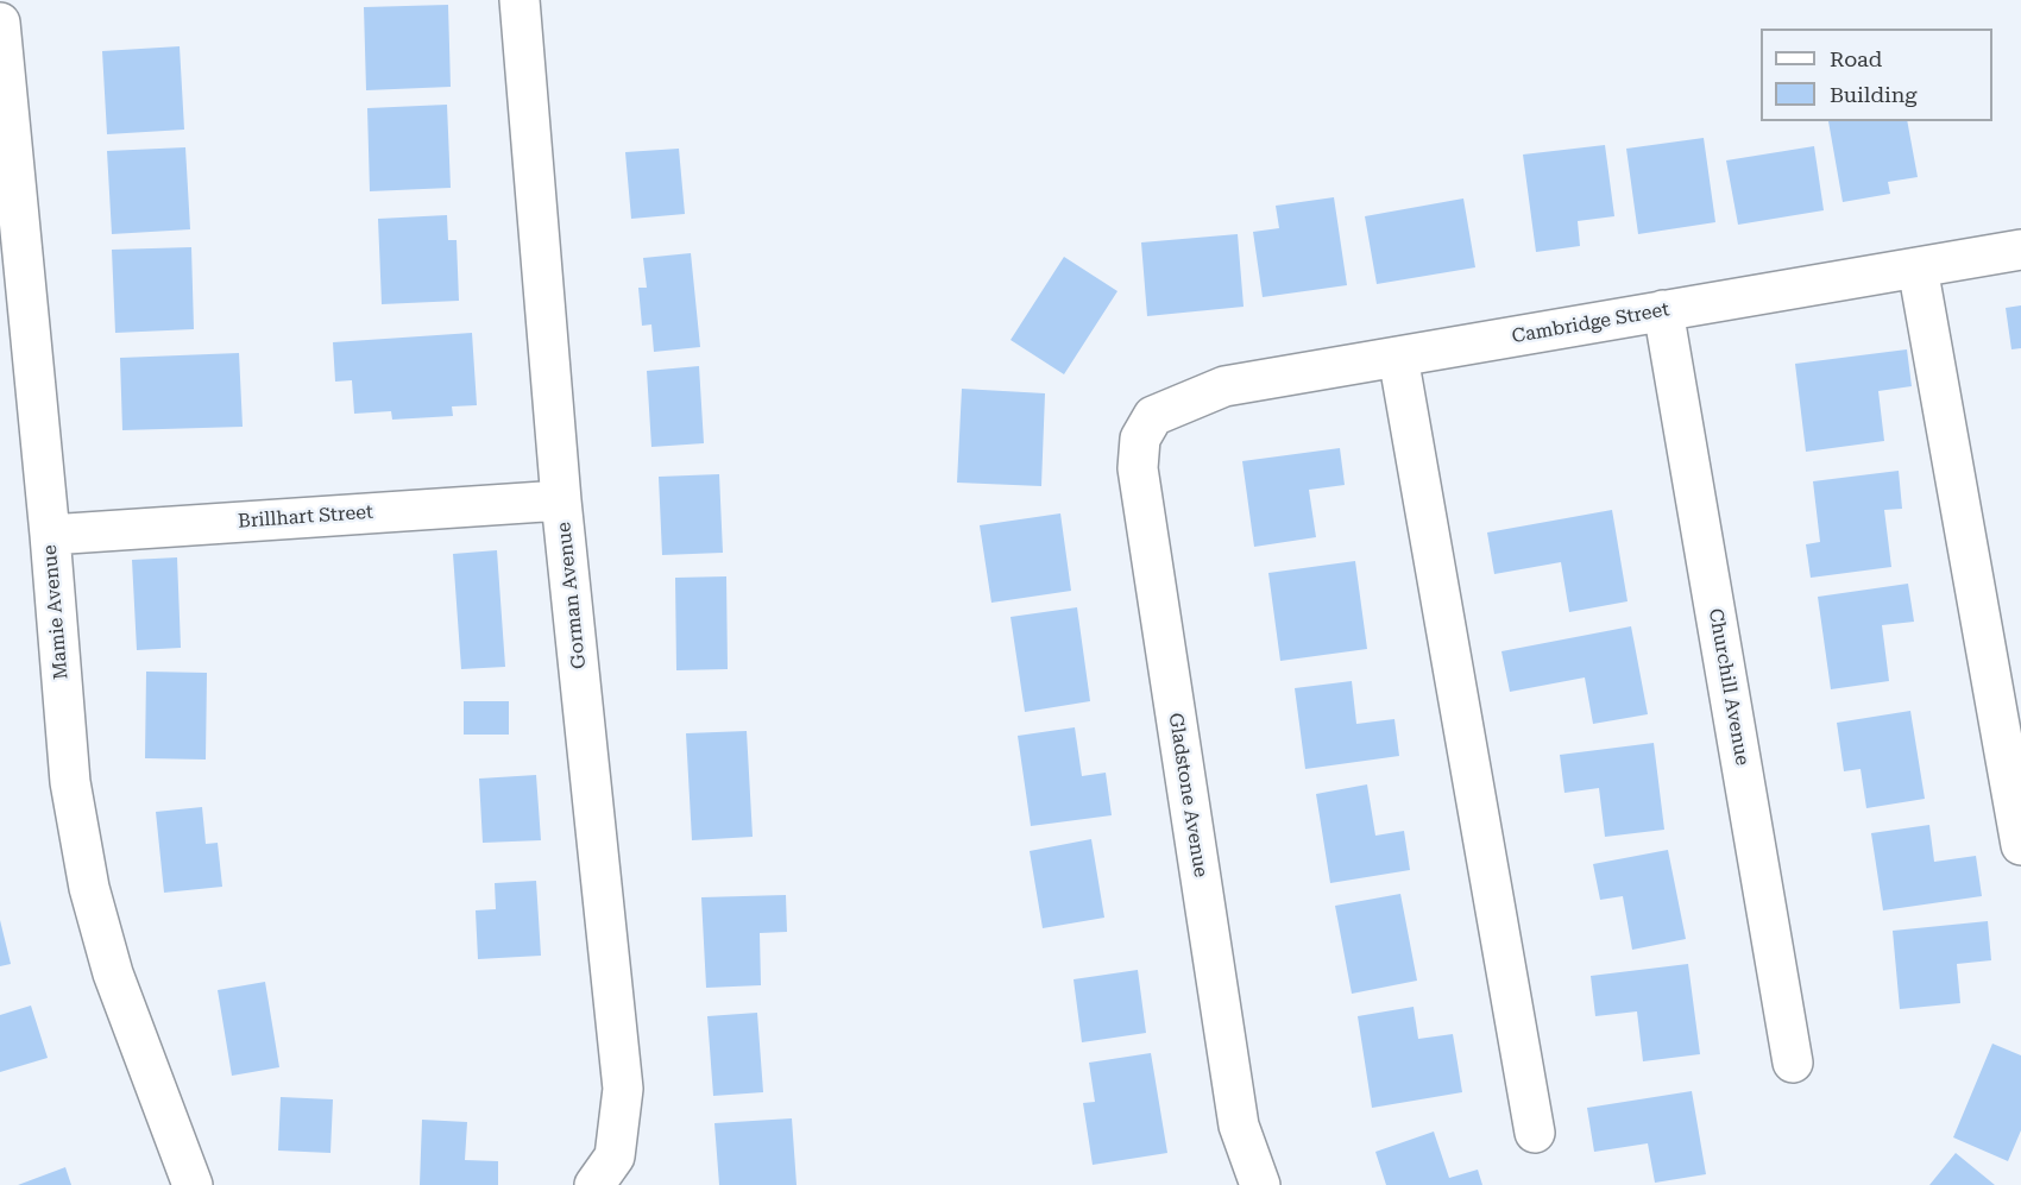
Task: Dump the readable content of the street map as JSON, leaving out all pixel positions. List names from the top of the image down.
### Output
{
  "streets": {
    "street": [
      "Cambridge Street",
      "Brillhart Street",
      "Gorman Avenue",
      "Mamie Avenue",
      "Churchill Avenue",
      "Gladstone Avenue"
    ]
  },
  "crossings": [
    ["Cambridge Street", "Churchill Avenue"],
    ["Cambridge Street", "Gladstone Avenue"],
    ["Brillhart Street", "Gorman Avenue"],
    ["Brillhart Street", "Mamie Avenue"]
  ],
  "legend": ["Road", "Building"]
}
